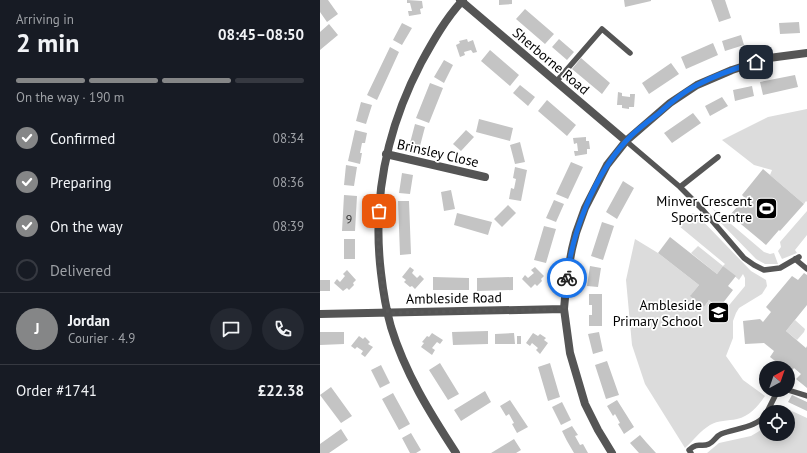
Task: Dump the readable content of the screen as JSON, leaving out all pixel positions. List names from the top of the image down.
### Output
{
  "streets": {
    "street": ["Sherborne Road", "Brinsley Close", "Ambleside Road"]
  },
  "places": {
    "sports": ["Minver Crescent Sports Centre"],
    "school or university": ["Ambleside Primary School"]
  },
  "house_numbers": ["9"],
  "north": "top right",
  "page": {
    "heading": ["2 min", "Arriving in", "08:45–08:50"],
    "panel": [
      "Jordan",
      "Courier · 4.9",
      "Order #1741",
      "£22.38"
    ],
    "bar": "On the way · 190 m",
    "list": [
      ["Confirmed", "08:34"],
      ["Preparing", "08:36"],
      ["On the way", "08:39"],
      "Delivered"
    ],
    "round": "J"
  }
}
